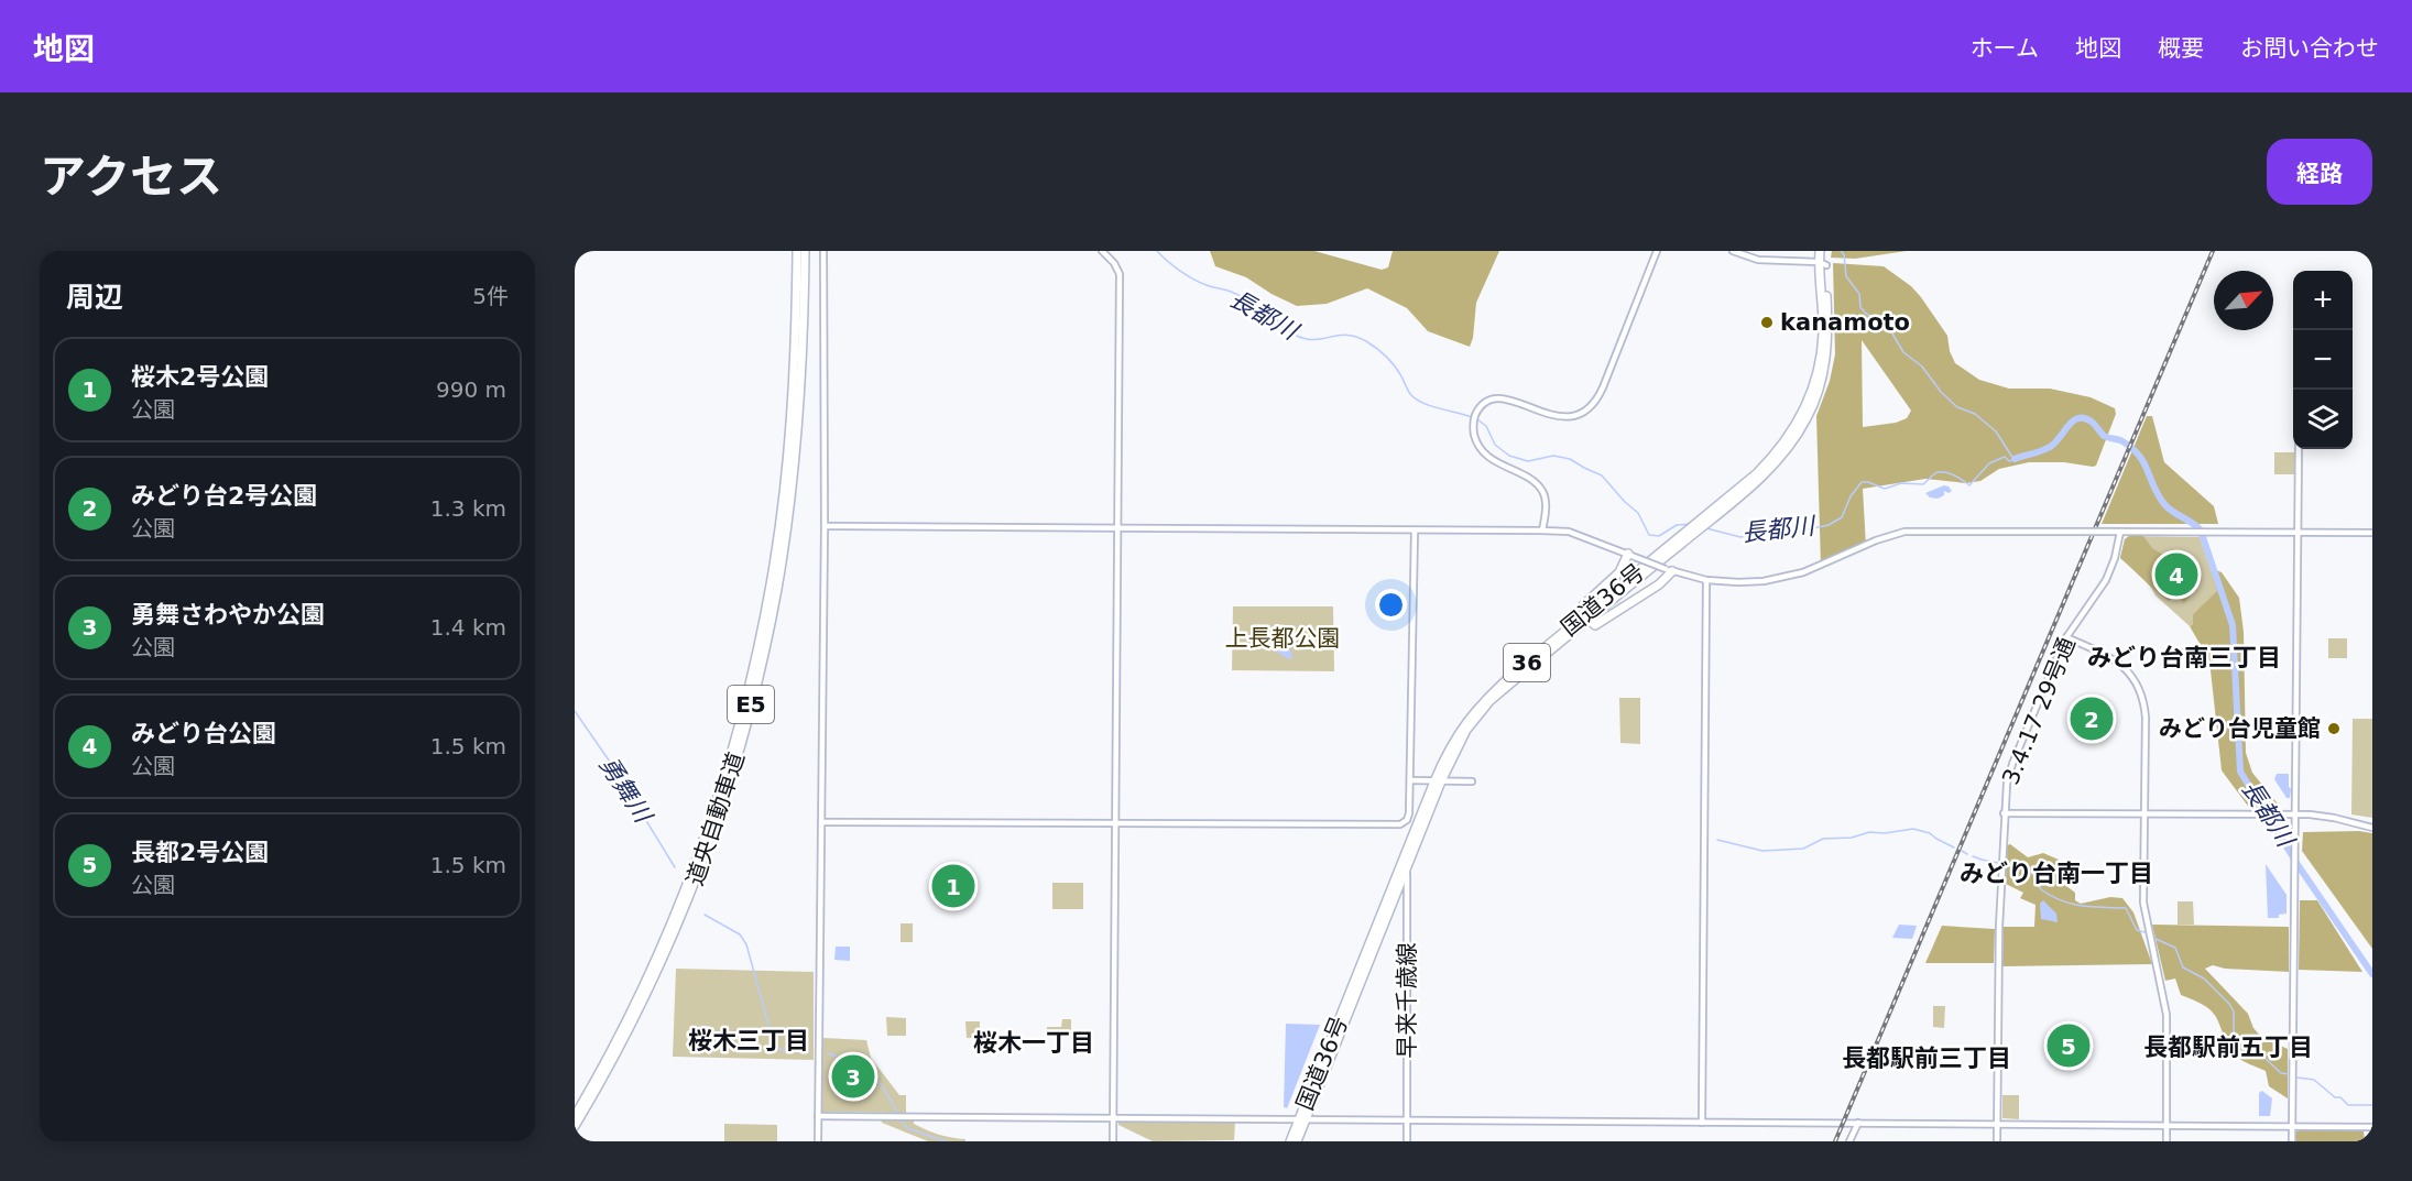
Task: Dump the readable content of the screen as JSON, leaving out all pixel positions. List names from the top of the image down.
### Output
{
  "streets": {
    "highway": [
      "国道36号",
      "36",
      "E5",
      "道央自動車道"
    ],
    "street": ["3.4.17 29号通", "早来千歳線"]
  },
  "crossings": [
    ["国道36号", "36"],
    ["国道36号", "早来千歳線"]
  ],
  "districts": [
    "みどり台南三丁目",
    "みどり台南一丁目",
    "桜木三丁目",
    "桜木一丁目",
    "長都駅前五丁目",
    "長都駅前三丁目"
  ],
  "water": ["長都川", "勇舞川"],
  "parks": ["上長都公園"],
  "places": ["kanamoto", "みどり台児童館"],
  "north": "top right",
  "page": {
    "header": "地図",
    "nav": [
      "ホーム",
      "地図",
      "概要",
      "お問い合わせ"
    ],
    "title": "アクセス",
    "buttons": "経路",
    "heading": ["周辺", "5件"],
    "map_buttons": ["+", "−"],
    "list": [
      {
        "mark": "1",
        "name": "桜木2号公園",
        "note": "公園",
        "value": "990 m"
      },
      {
        "mark": "2",
        "name": "みどり台2号公園",
        "note": "公園",
        "value": "1.3 km"
      },
      {
        "mark": "3",
        "name": "勇舞さわやか公園",
        "note": "公園",
        "value": "1.4 km"
      },
      {
        "mark": "4",
        "name": "みどり台公園",
        "note": "公園",
        "value": "1.5 km"
      },
      {
        "mark": "5",
        "name": "長都2号公園",
        "note": "公園",
        "value": "1.5 km"
      }
    ],
    "pins": [
      "4",
      "2",
      "1",
      "5",
      "3"
    ]
  }
}
